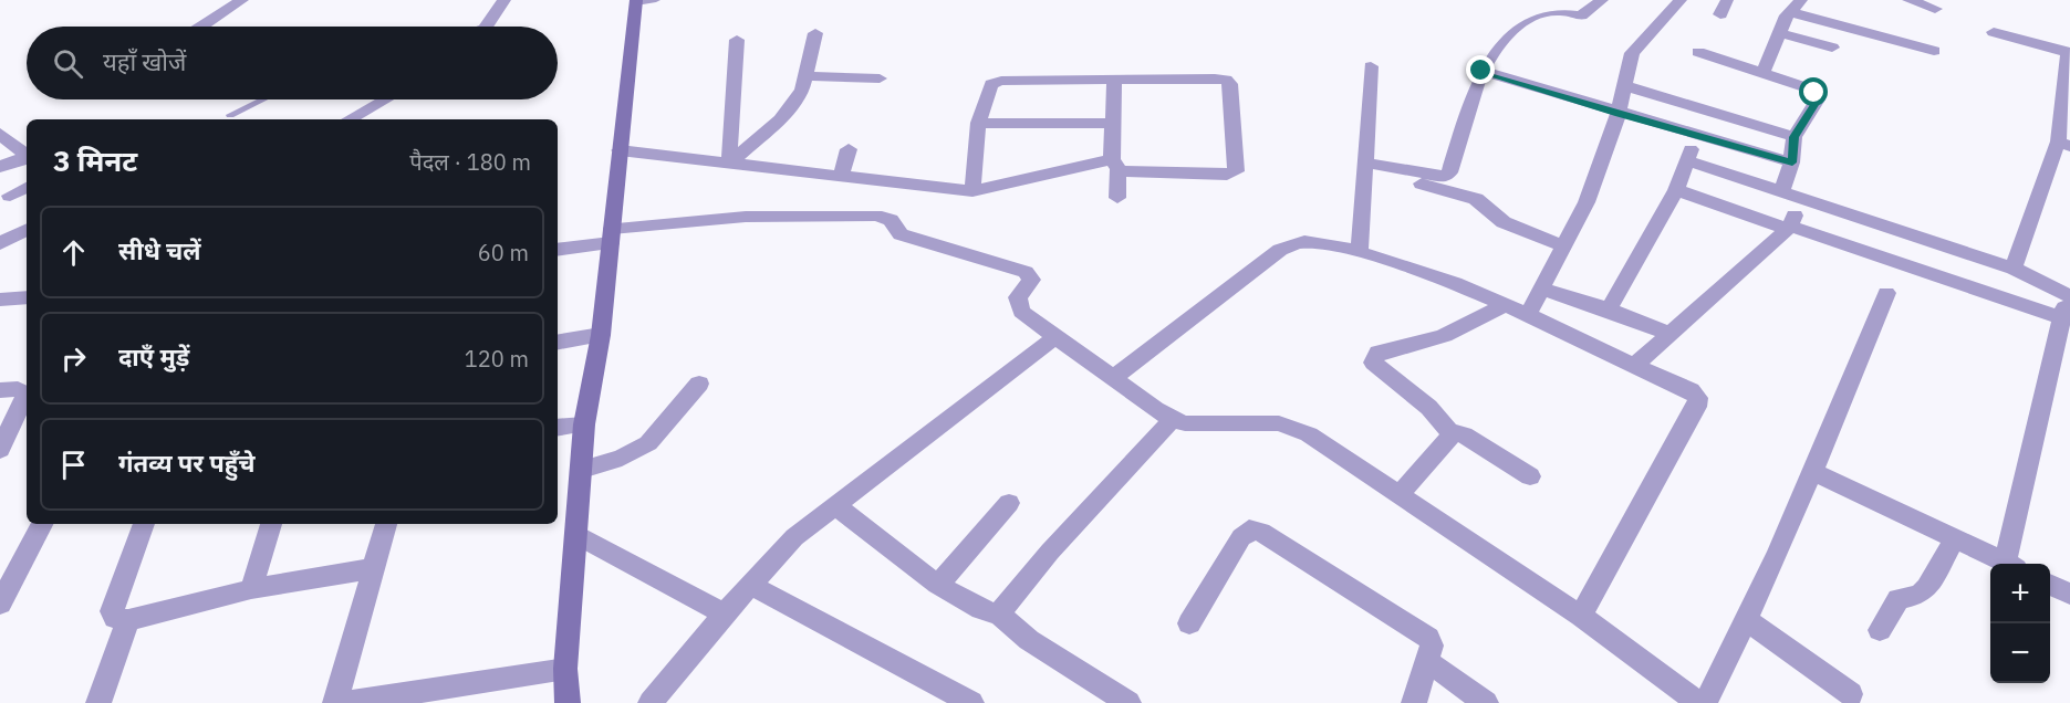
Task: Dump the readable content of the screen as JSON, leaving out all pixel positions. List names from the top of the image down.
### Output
{
  "page": {
    "search": "यहाँ खोजें",
    "heading": ["3 मिनट", "पैदल · 180 m"],
    "list": [
      ["सीधे चलें", "60 m"],
      ["दाएँ मुड़ें", "120 m"],
      "गंतव्य पर पहुँचे"
    ],
    "map_buttons": ["+", "−"]
  }
}
